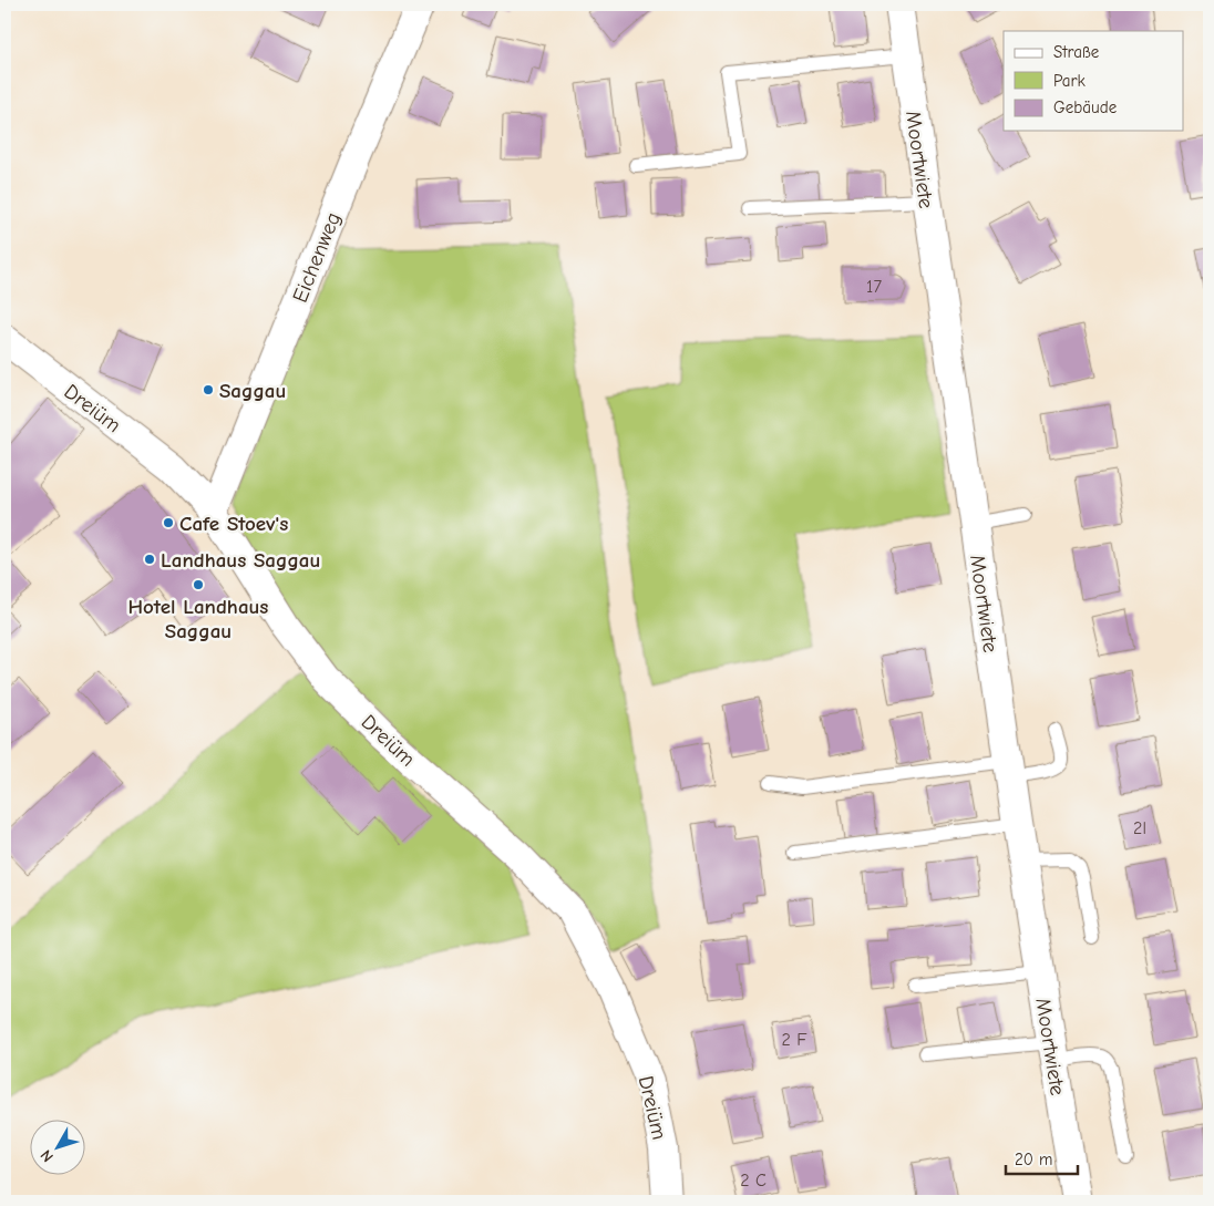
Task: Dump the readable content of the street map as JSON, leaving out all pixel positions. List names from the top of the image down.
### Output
{
  "streets": {
    "street": ["Moortwiete", "Eichenweg", "Dreiüm"]
  },
  "crossings": [
    ["Eichenweg", "Dreiüm"]
  ],
  "places": [
    "Saggau",
    "Cafe Stoev's",
    "Landhaus Saggau",
    "Hotel Landhaus Saggau"
  ],
  "house_numbers": [
    "17",
    "2l",
    "2 F",
    "2 C"
  ],
  "legend": ["Straße", "Park", "Gebäude"],
  "scale_bar": "20 m",
  "north": "bottom left"
}
